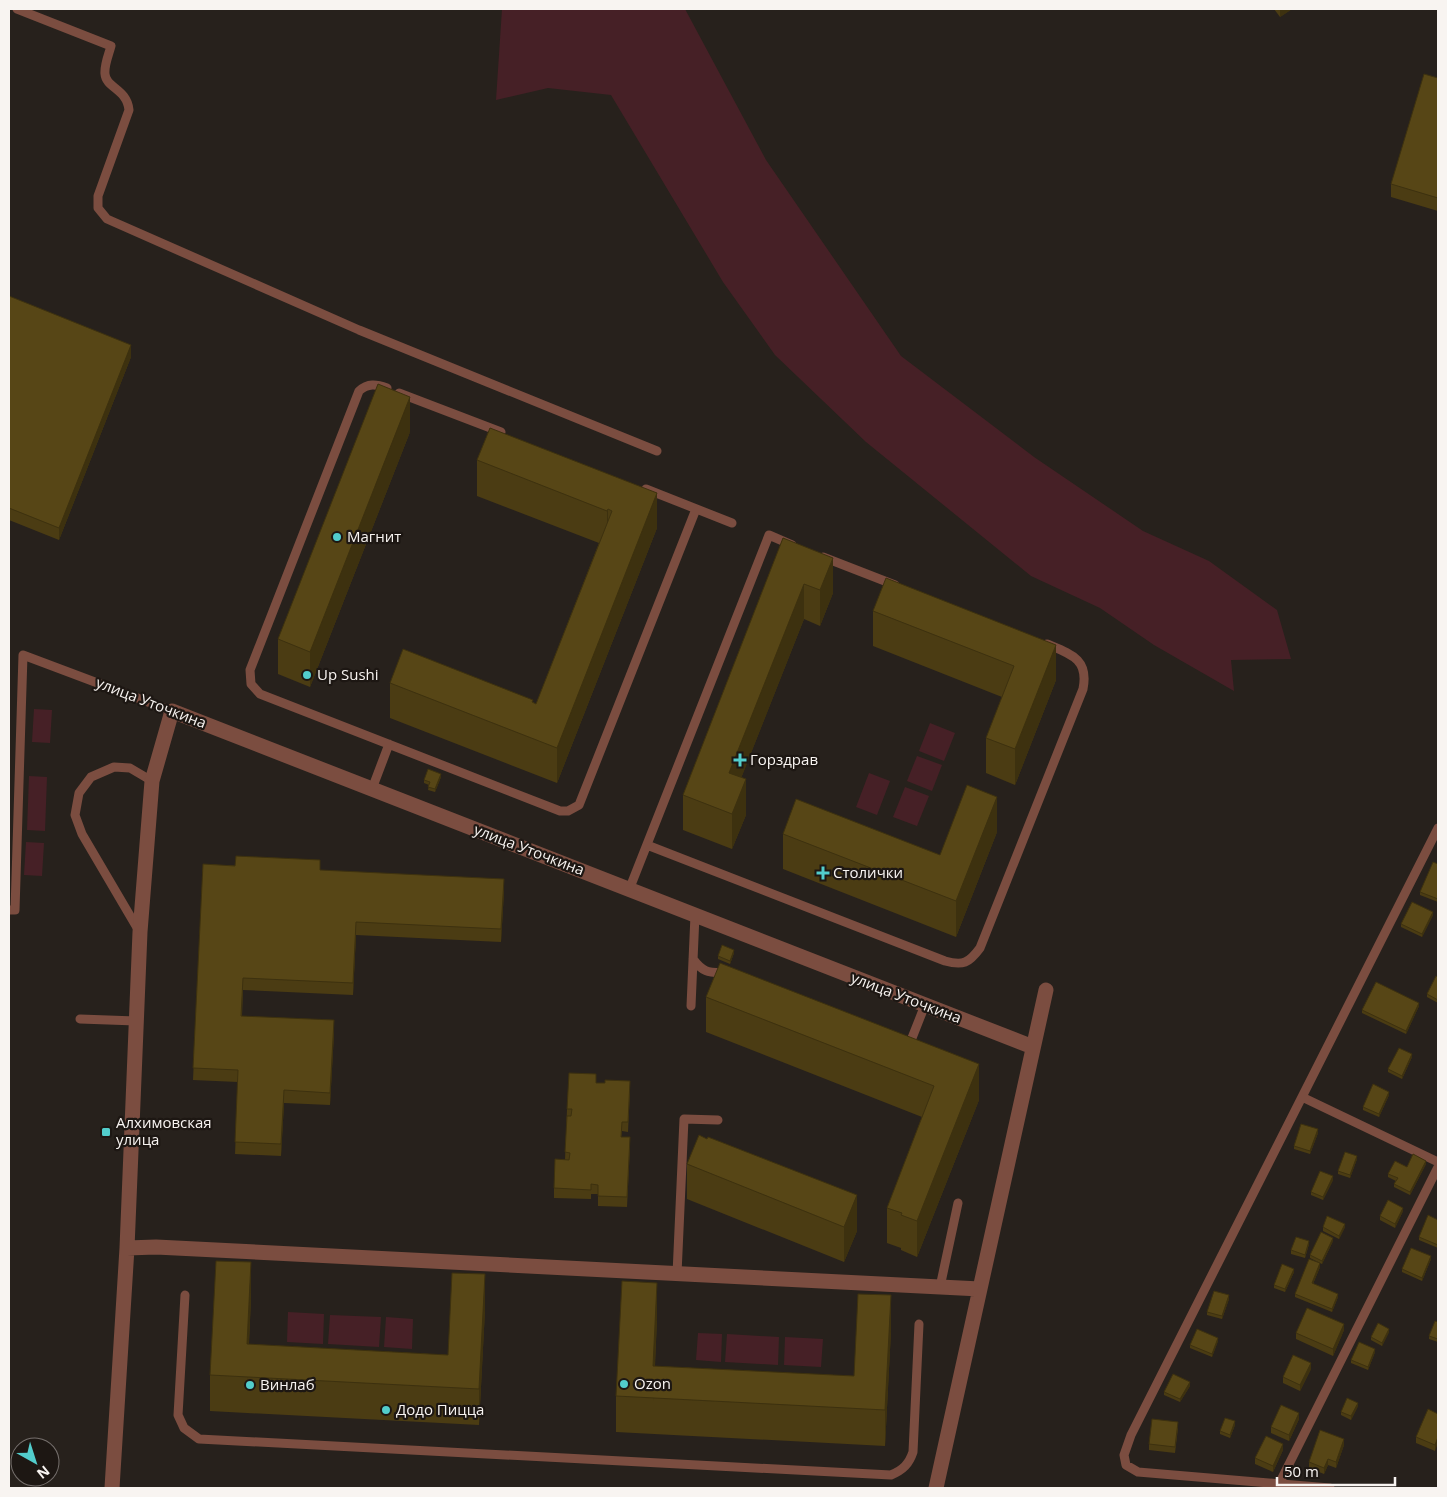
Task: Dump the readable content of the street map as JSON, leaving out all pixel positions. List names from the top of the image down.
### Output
{
  "streets": {
    "street": ["улица Уточкина"]
  },
  "places": {
    "other": [
      "Магнит",
      "Up Sushi",
      "Ozon",
      "Винлаб",
      "Додо Пицца"
    ],
    "health": ["Горздрав", "Столички"],
    "transit": ["Алхимовская улица"]
  },
  "scale_bar": "50 m",
  "north": "bottom right"
}
